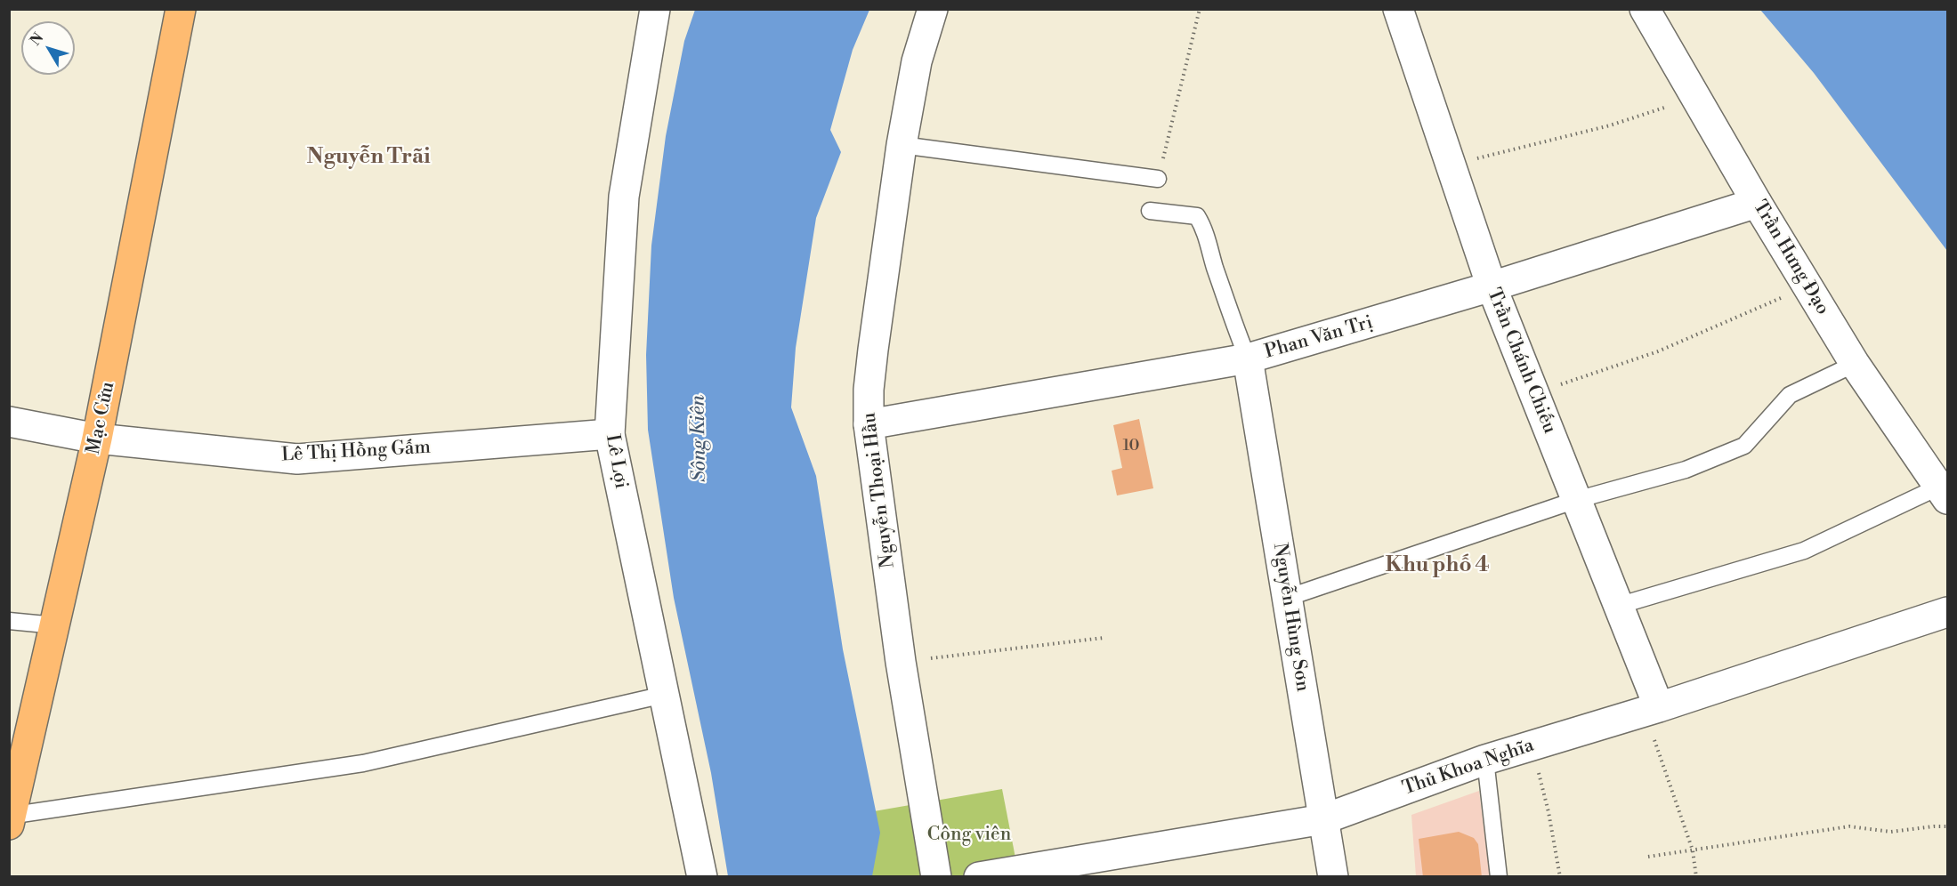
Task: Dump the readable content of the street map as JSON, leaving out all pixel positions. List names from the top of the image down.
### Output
{
  "streets": {
    "main road": ["Mạc Cửu"],
    "street": [
      "Trần Hưng Đạo",
      "Phan Văn Trị",
      "Trần Chánh Chiếu",
      "Lê Thị Hồng Gấm",
      "Lê Lợi",
      "Nguyễn Thoại Hầu",
      "Nguyễn Hùng Sơn",
      "Thủ Khoa Nghĩa"
    ]
  },
  "crossings": [
    ["Trần Hưng Đạo", "Phan Văn Trị"],
    ["Phan Văn Trị", "Trần Chánh Chiếu"],
    ["Phan Văn Trị", "Nguyễn Thoại Hầu"],
    ["Phan Văn Trị", "Nguyễn Hùng Sơn"],
    ["Trần Chánh Chiếu", "Thủ Khoa Nghĩa"],
    ["Mạc Cửu", "Lê Thị Hồng Gấm"],
    ["Lê Thị Hồng Gấm", "Lê Lợi"],
    ["Nguyễn Hùng Sơn", "Thủ Khoa Nghĩa"]
  ],
  "districts": ["Nguyễn Trãi", "Khu phố 4"],
  "water": ["Sông Kiên"],
  "parks": ["Công viên"],
  "house_numbers": ["10"],
  "north": "top left"
}
